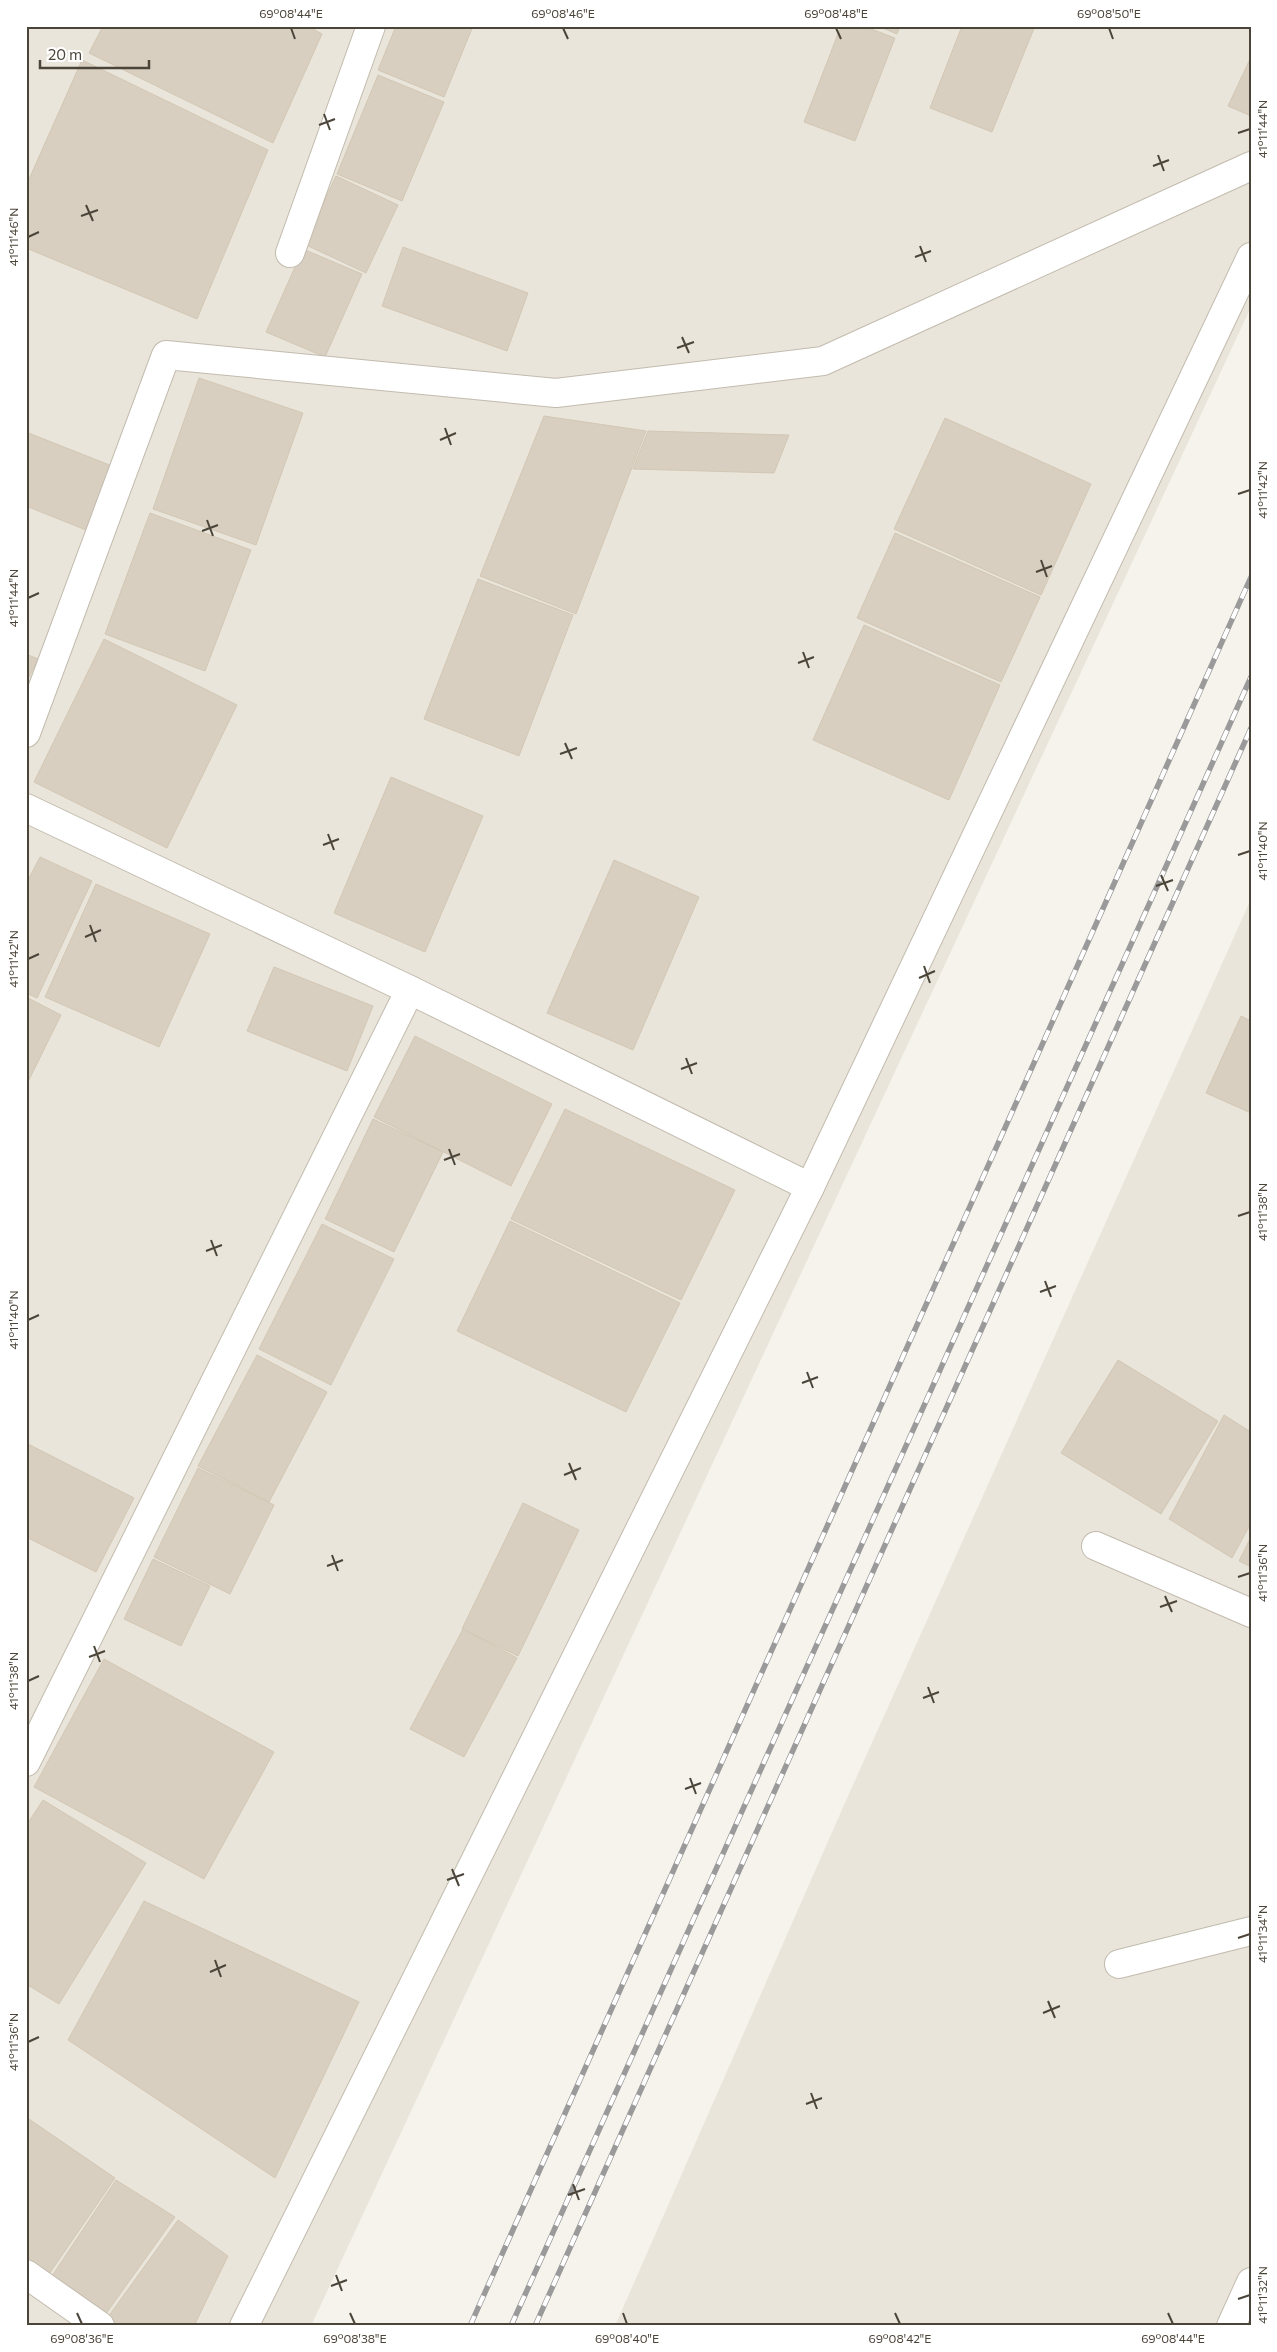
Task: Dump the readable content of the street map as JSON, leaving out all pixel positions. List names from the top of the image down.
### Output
{
  "scale_bar": "20 m",
  "coordinates": [
    "69°08'44\"E",
    "69°08'46\"E",
    "69°08'48\"E",
    "69°08'50\"E",
    "41°11'44\"N",
    "41°11'46\"N",
    "41°11'42\"N",
    "41°11'40\"N",
    "41°11'38\"N",
    "41°11'36\"N",
    "41°11'34\"N",
    "41°11'32\"N",
    "69°08'36\"E",
    "69°08'38\"E",
    "69°08'40\"E",
    "69°08'42\"E"
  ]
}
